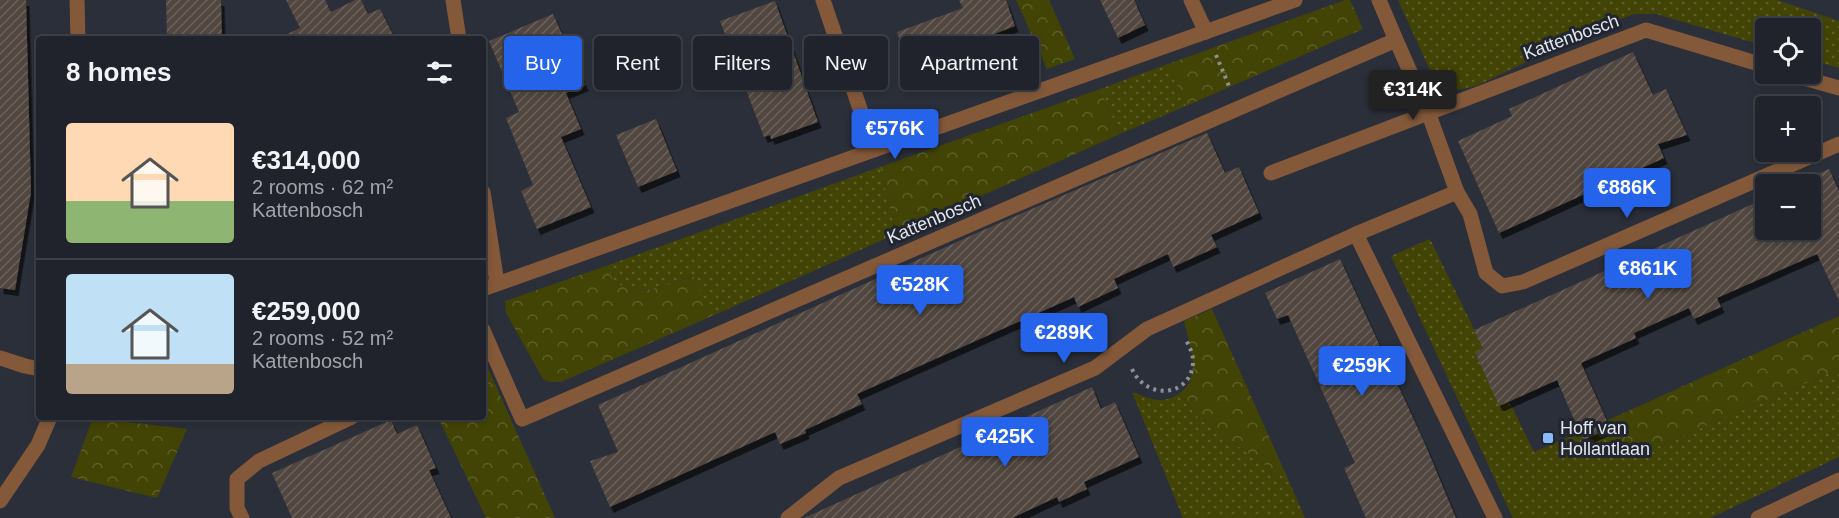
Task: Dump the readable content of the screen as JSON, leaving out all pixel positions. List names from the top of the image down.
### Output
{
  "streets": {
    "street": ["Kattenbosch"]
  },
  "places": {
    "transit": ["Hoff van Hollantlaan"]
  },
  "page": {
    "map_buttons": ["+", "−"],
    "chip": [
      "Buy",
      "Rent",
      "Filters",
      "New",
      "Apartment"
    ],
    "heading": "8 homes",
    "price": [
      "€314K",
      "€576K",
      "€886K",
      "€861K",
      "€528K",
      "€289K",
      "€259K",
      "€425K"
    ],
    "list": [
      {
        "name": "€314,000",
        "note": "2 rooms · 62 m² · Kattenbosch"
      },
      {
        "name": "€259,000",
        "note": "2 rooms · 52 m² · Kattenbosch"
      }
    ]
  }
}
